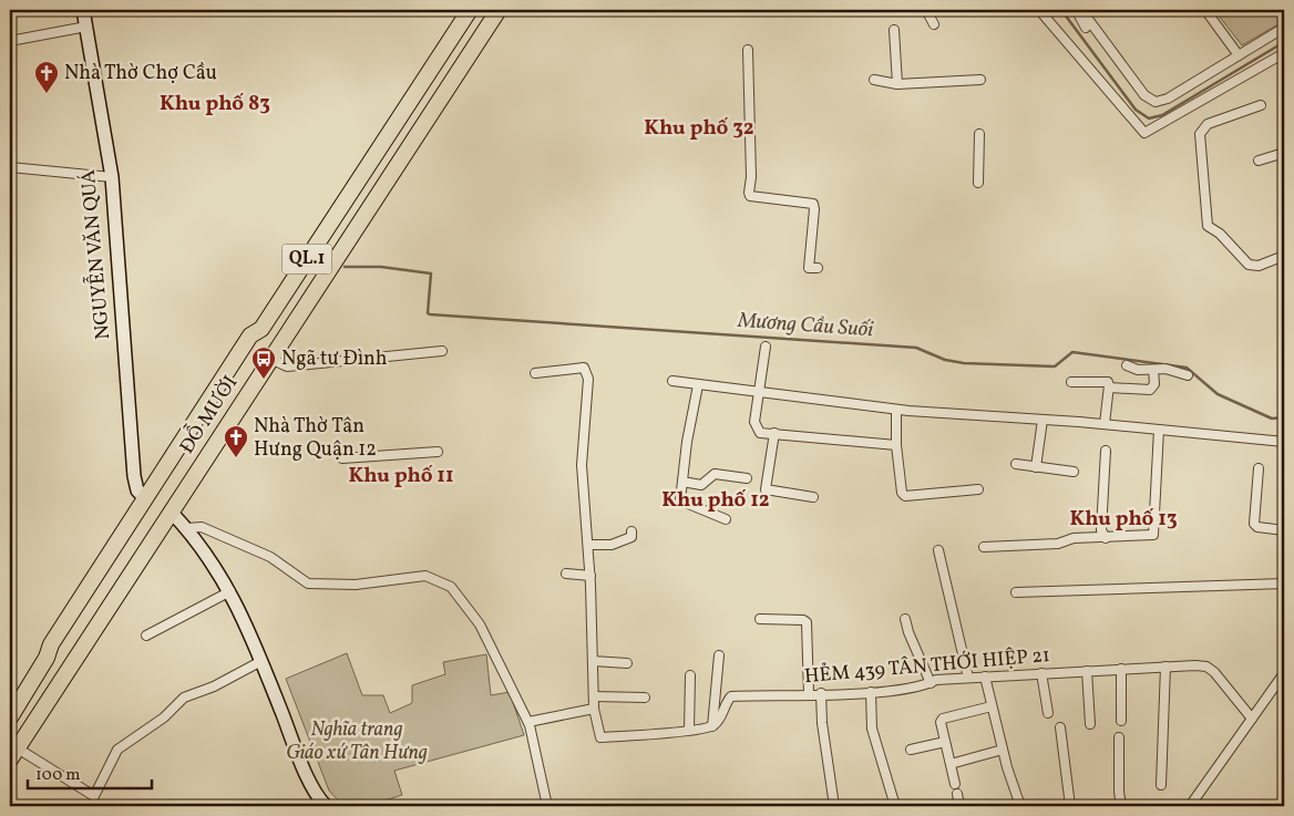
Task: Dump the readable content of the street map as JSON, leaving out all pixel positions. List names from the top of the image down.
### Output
{
  "streets": {
    "highway": ["QL.1", "ĐỖ MƯỜI"],
    "main road": ["NGUYỄN VĂN QUÁ"],
    "street": ["HẺM 439 TÂN THỚI HIỆP 21"]
  },
  "crossings": [
    ["NGUYỄN VĂN QUÁ", "ĐỖ MƯỜI"]
  ],
  "districts": [
    "Khu phố 83",
    "Khu phố 32",
    "Khu phố 11",
    "Khu phố 12",
    "Khu phố 13"
  ],
  "water": ["Mương Cầu Suối"],
  "parks": ["Nghĩa trang Giáo xứ Tân Hưng"],
  "places": {
    "church": ["Nhà Thờ Chợ Cầu", "Nhà Thờ Tân Hưng Quận 12"],
    "bus stop": ["Ngã tư Đình"]
  },
  "scale_bar": "100 m"
}
